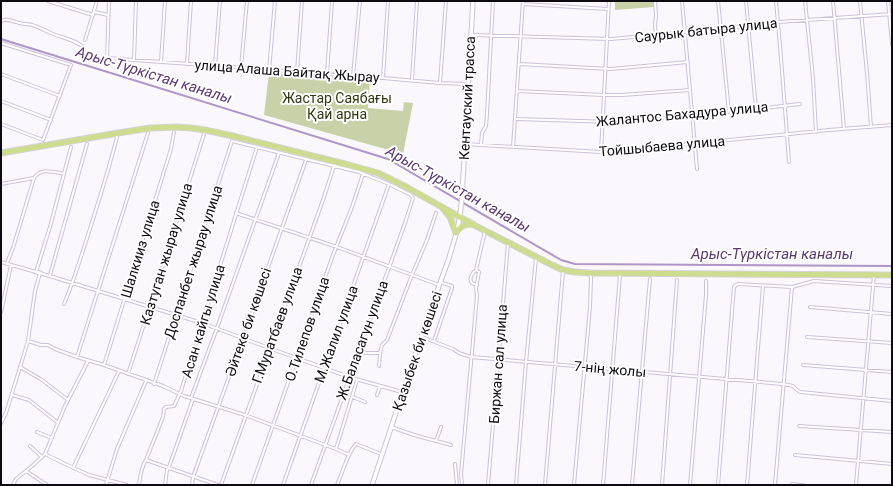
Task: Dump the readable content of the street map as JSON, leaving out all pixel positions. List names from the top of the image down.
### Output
{
  "streets": {
    "main road": ["Кентауский трасса", "Қазыбек би көшесі"],
    "street": [
      "Саурык батыра улица",
      "улица Алаша Байтақ Жырау",
      "Жалантос Бахадура улица",
      "Тойшыбаева улица",
      "Шалкииз улица",
      "Казтуган жырау улица",
      "Доспанбет жырау улица",
      "Асан кайгы улица",
      "Әйтеке би көшесі",
      "Г.Муратбаев улица",
      "О.Тилепов улица",
      "М.Жалил улица",
      "Ж.Баласагун улица",
      "Биржан сал улица",
      "7-нің жолы"
    ]
  },
  "crossings": [
    ["Саурык батыра улица", "Кентауский трасса"],
    ["улица Алаша Байтақ Жырау", "Кентауский трасса"],
    ["Кентауский трасса", "Тойшыбаева улица"],
    ["Кентауский трасса", "Қазыбек би көшесі"],
    ["Доспанбет жырау улица", "Асан кайгы улица"],
    ["М.Жалил улица", "Ж.Баласагун улица"],
    ["Қазыбек би көшесі", "7-нің жолы"],
    ["Биржан сал улица", "7-нің жолы"]
  ],
  "water": ["Арыс-Түркістан каналы"],
  "parks": ["Жастар Саябағы Қай арна"]
}
